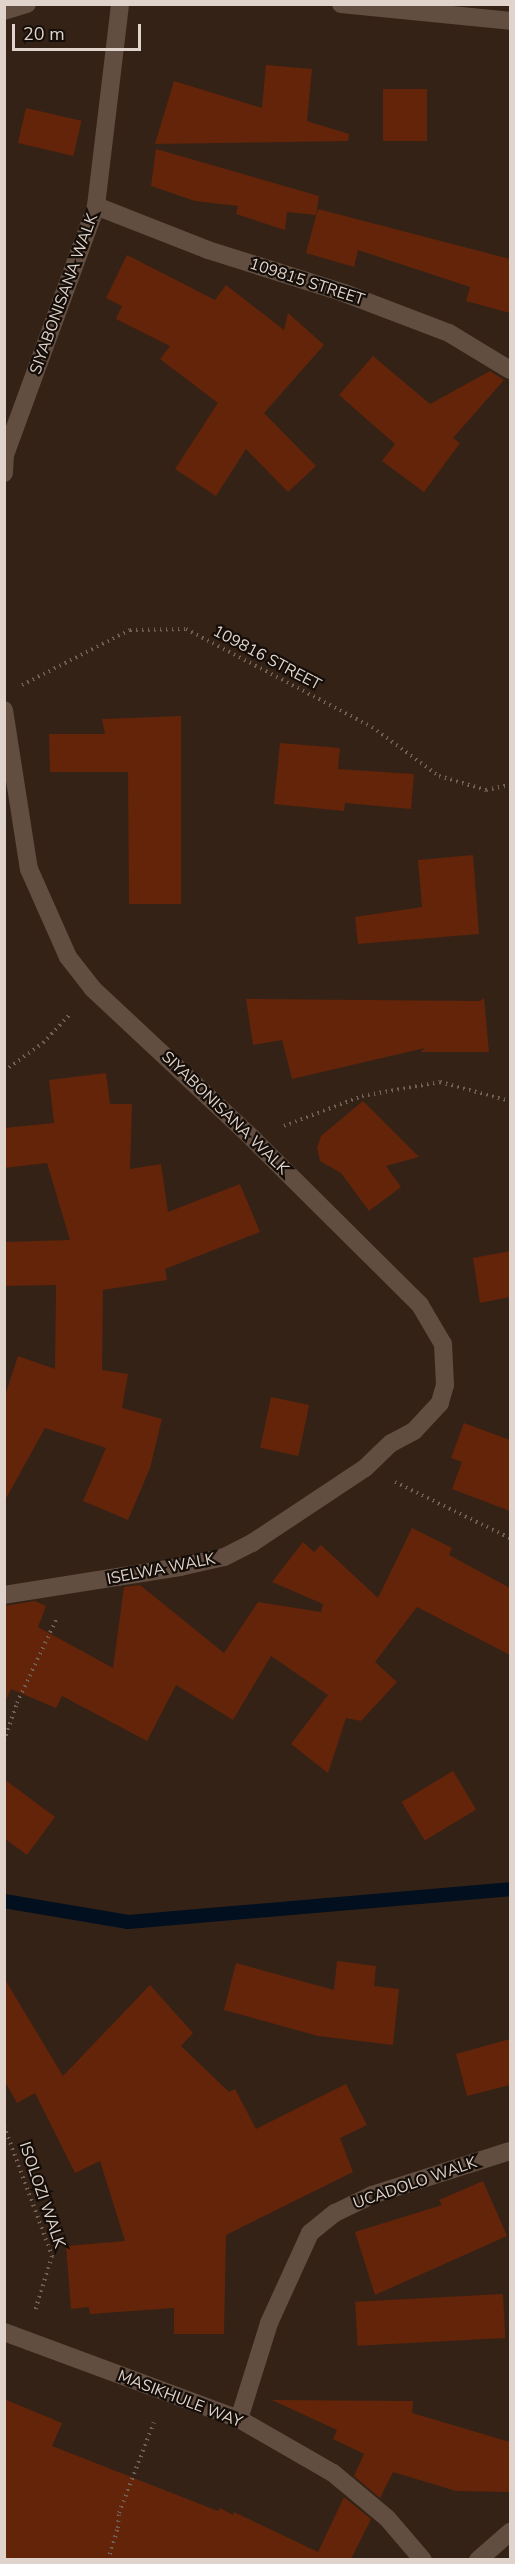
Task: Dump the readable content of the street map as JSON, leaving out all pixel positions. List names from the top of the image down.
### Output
{
  "streets": {
    "street": [
      "109815 STREET",
      "SIYABONISANA WALK",
      "ISELWA WALK",
      "UCADOLO WALK",
      "MASIKHULE WAY"
    ],
    "path": ["109816 STREET", "ISOLOZI WALK"]
  },
  "crossings": [
    ["109815 STREET", "SIYABONISANA WALK"],
    ["SIYABONISANA WALK", "ISELWA WALK"],
    ["UCADOLO WALK", "MASIKHULE WAY"],
    ["ISOLOZI WALK", "MASIKHULE WAY"]
  ],
  "scale_bar": "20 m"
}
